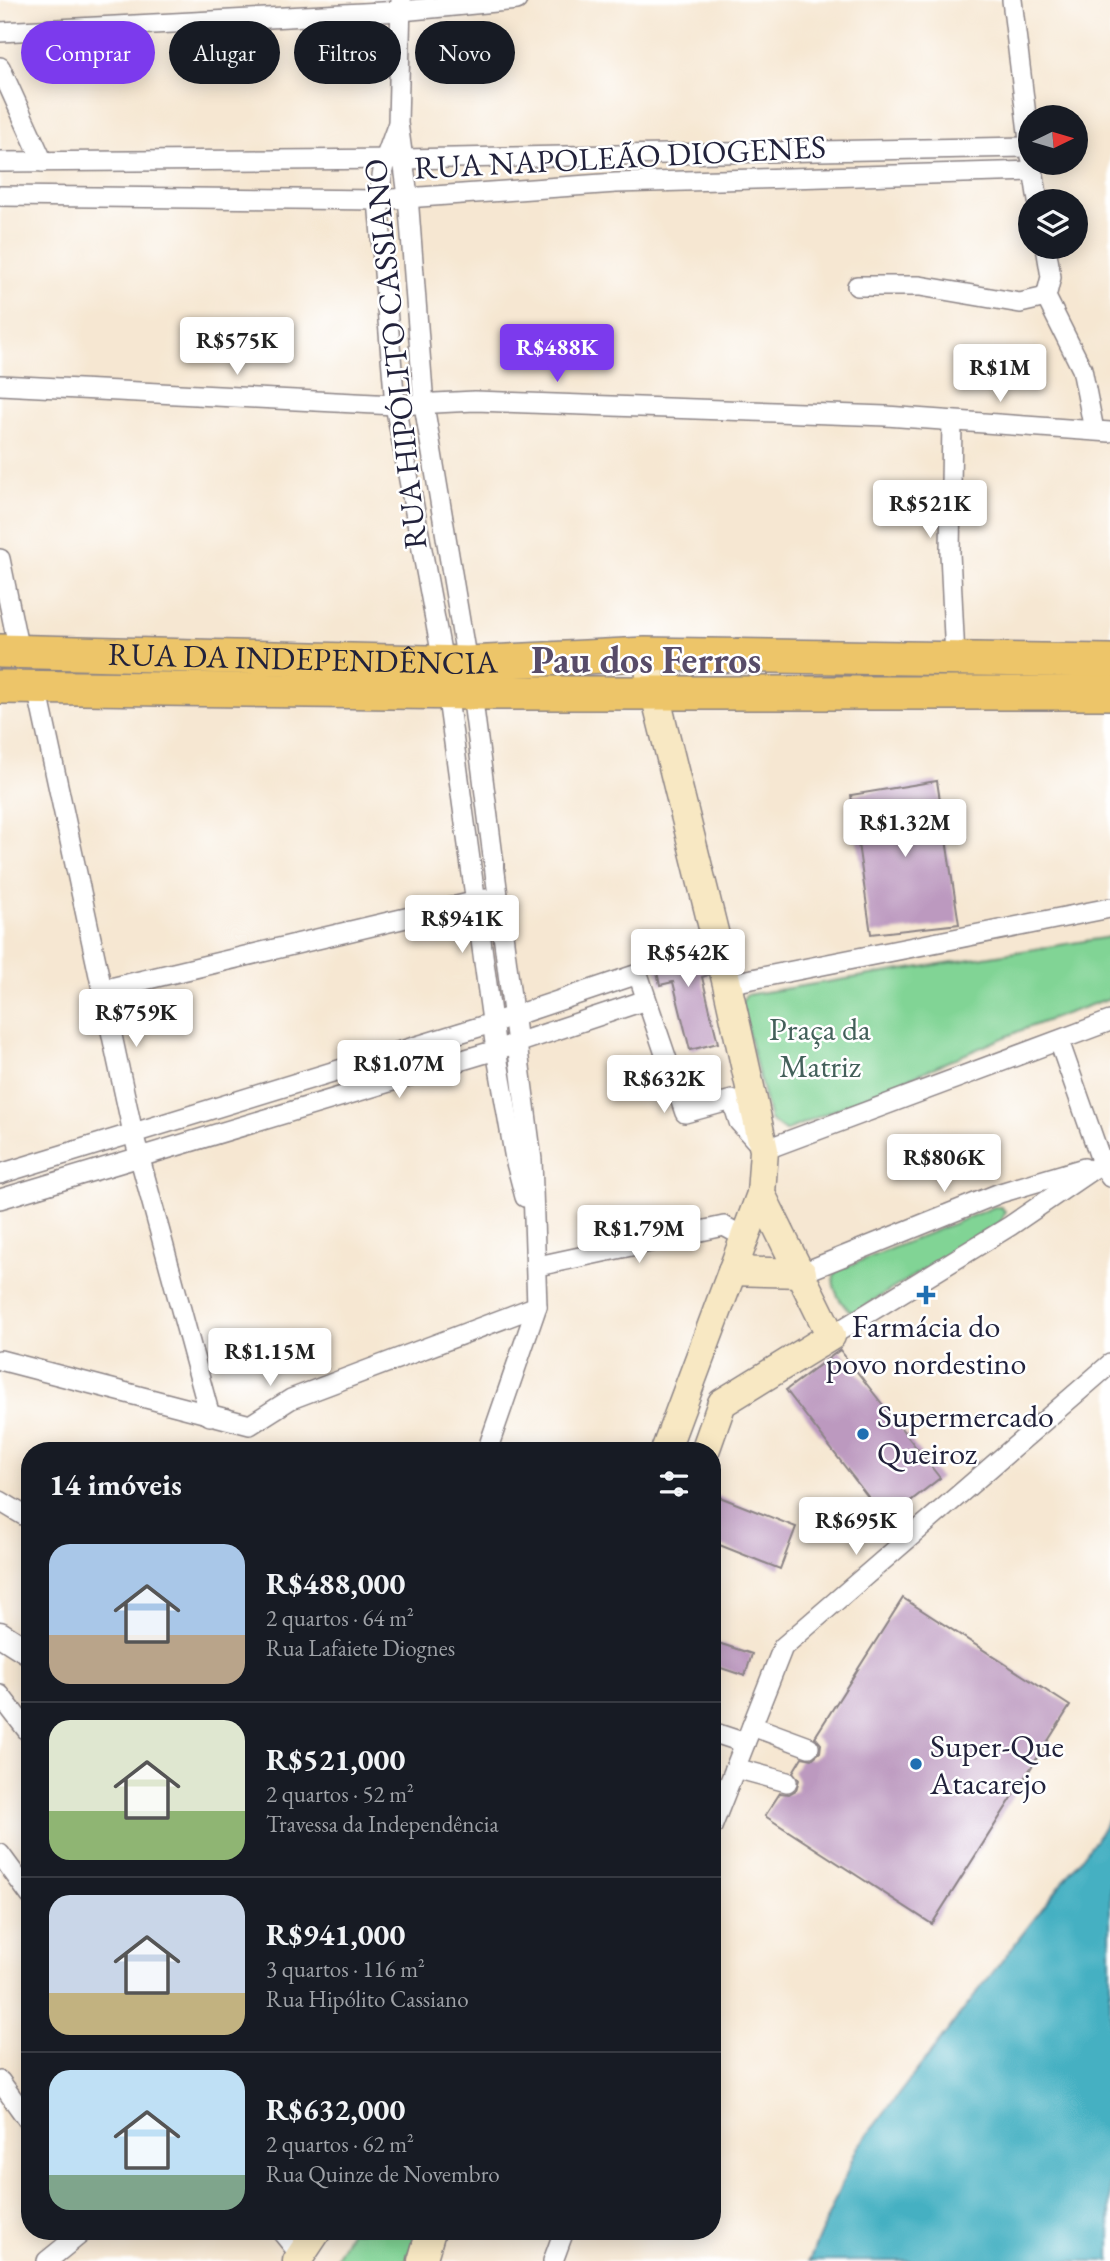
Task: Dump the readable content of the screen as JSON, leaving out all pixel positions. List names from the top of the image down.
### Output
{
  "streets": {
    "highway": ["RUA DA INDEPENDÊNCIA"],
    "street": ["RUA NAPOLEÃO DIOGENES", "RUA HIPÓLITO CASSIANO"]
  },
  "crossings": [
    ["RUA NAPOLEÃO DIOGENES", "RUA HIPÓLITO CASSIANO"],
    ["RUA HIPÓLITO CASSIANO", "RUA DA INDEPENDÊNCIA"]
  ],
  "districts": ["Pau dos Ferros"],
  "parks": ["Praça da Matriz"],
  "places": {
    "health": ["Farmácia do povo nordestino"],
    "other": ["Supermercado Queiroz", "Super-Que Atacarejo"]
  },
  "north": "right",
  "page": {
    "chip": [
      "Comprar",
      "Alugar",
      "Filtros",
      "Novo"
    ],
    "price": [
      "R$575K",
      "R$488K",
      "R$1M",
      "R$521K",
      "R$1.32M",
      "R$941K",
      "R$542K",
      "R$759K",
      "R$1.07M",
      "R$632K",
      "R$806K",
      "R$1.79M",
      "R$1.15M",
      "R$695K"
    ],
    "heading": "14 imóveis",
    "list": [
      {
        "name": "R$488,000",
        "note": "2 quartos · 64 m² · Rua Lafaiete Diognes"
      },
      {
        "name": "R$521,000",
        "note": "2 quartos · 52 m² · Travessa da Independência"
      },
      {
        "name": "R$941,000",
        "note": "3 quartos · 116 m² · Rua Hipólito Cassiano"
      },
      {
        "name": "R$632,000",
        "note": "2 quartos · 62 m² · Rua Quinze de Novembro"
      }
    ]
  }
}
